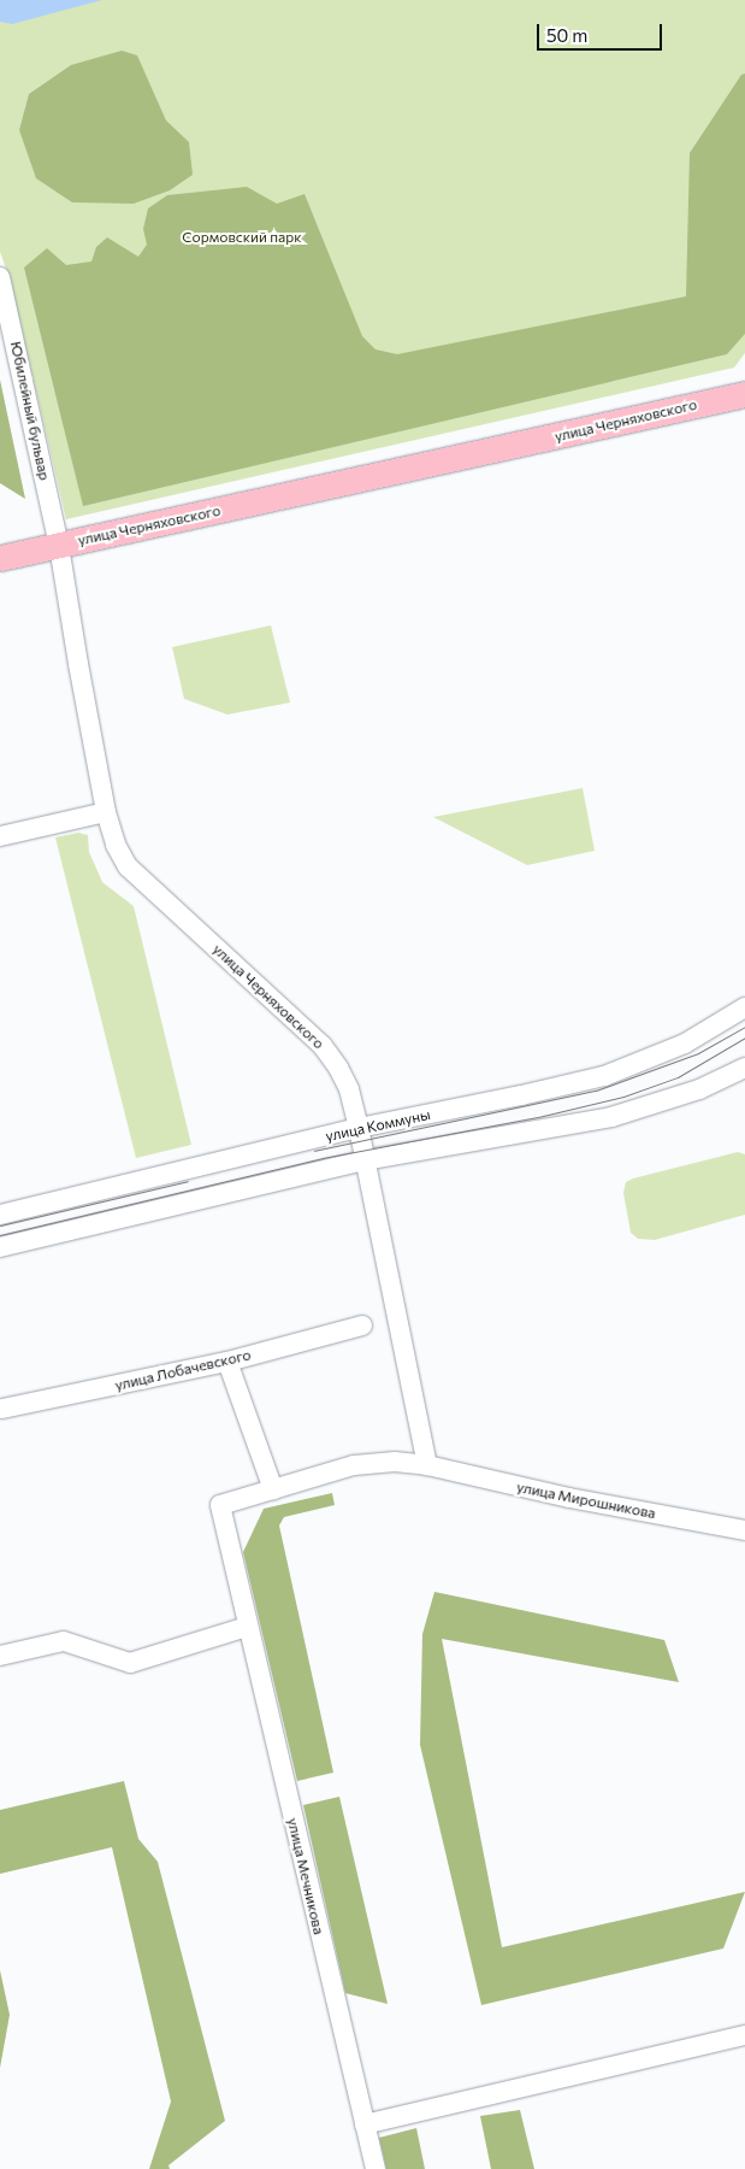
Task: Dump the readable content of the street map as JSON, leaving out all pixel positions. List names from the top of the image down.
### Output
{
  "streets": {
    "main road": ["улица Черняховского"],
    "street": [
      "Юбилейный бульвар",
      "улица Коммуны",
      "улица Лобачевского",
      "улица Мирошникова",
      "улица Мечникова"
    ]
  },
  "crossings": [
    ["Юбилейный бульвар", "улица Черняховского"],
    ["улица Черняховского", "улица Коммуны"],
    ["улица Мирошникова", "улица Мечникова"]
  ],
  "parks": ["Сормовский парк"],
  "scale_bar": "50 m"
}
